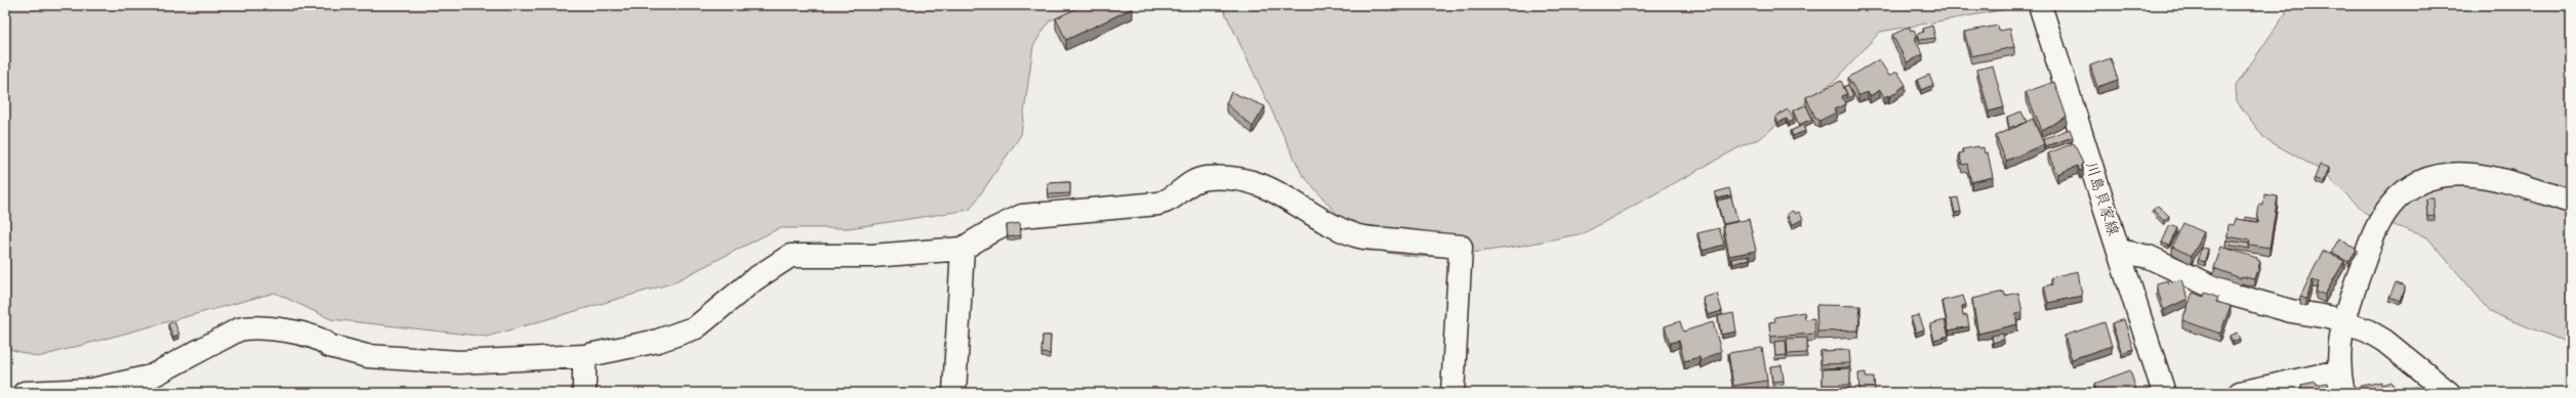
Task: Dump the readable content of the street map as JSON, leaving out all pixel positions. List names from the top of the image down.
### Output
{
  "streets": {
    "street": ["川島貝家線"]
  }
}
